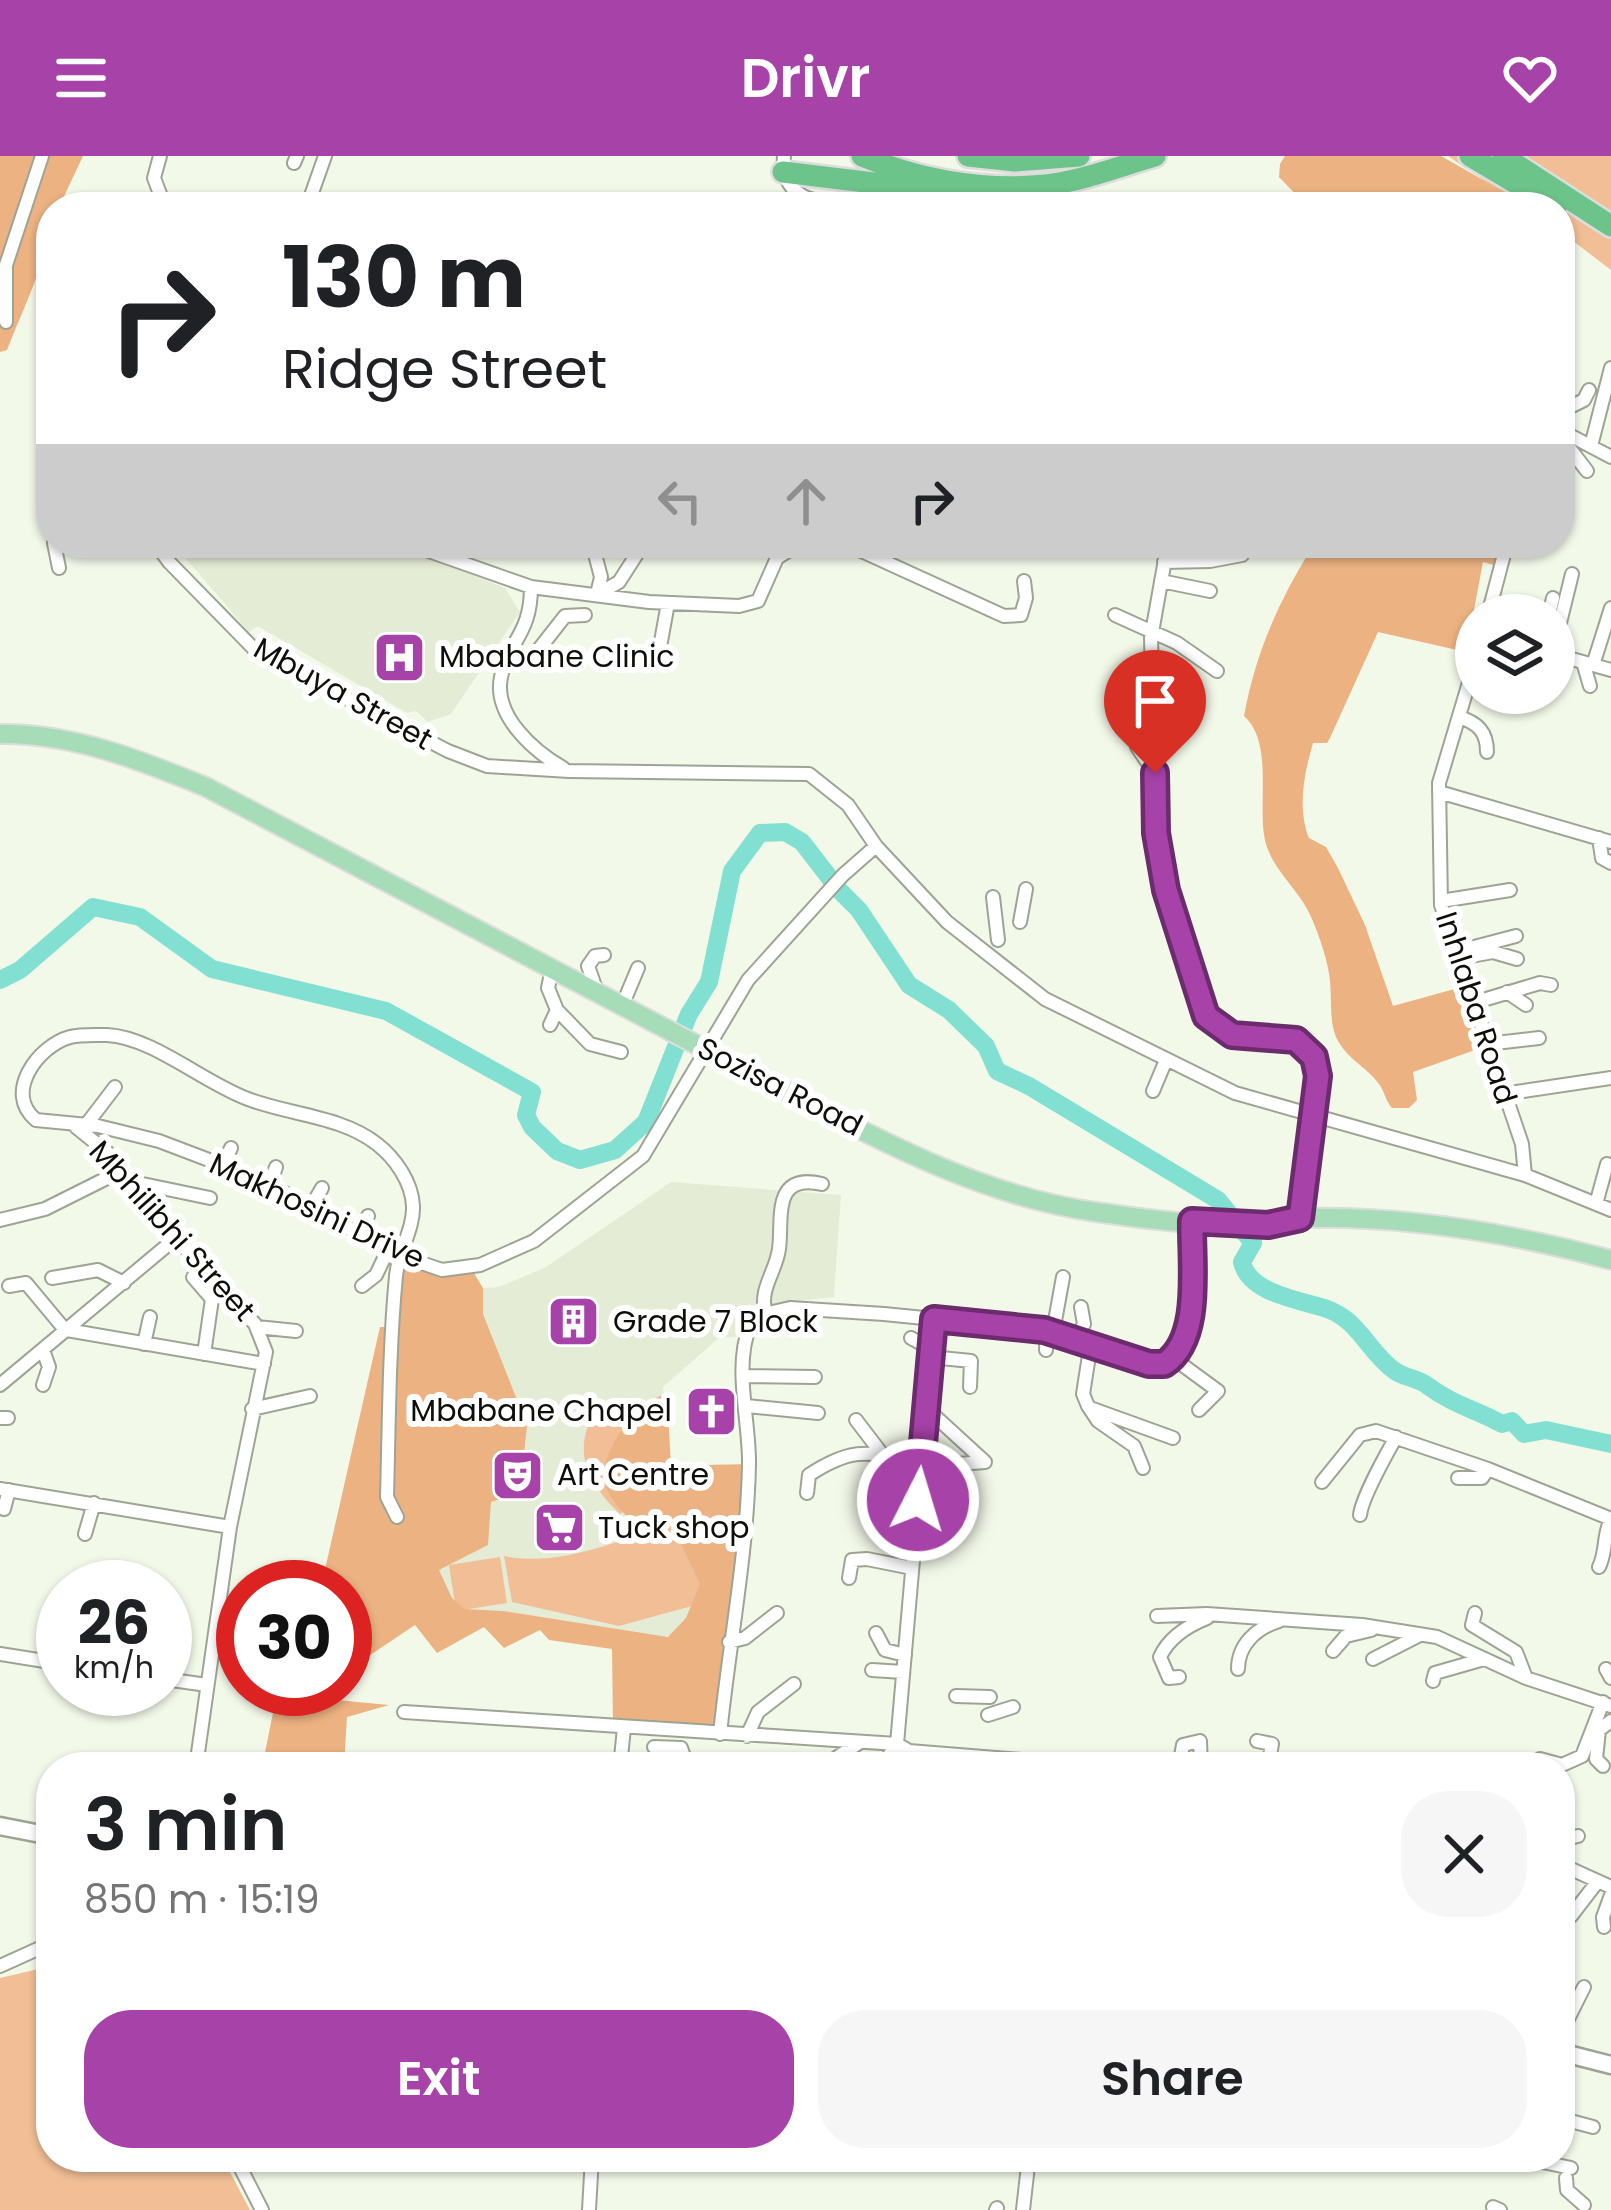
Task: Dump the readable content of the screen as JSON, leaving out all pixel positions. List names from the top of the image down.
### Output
{
  "streets": {
    "main road": ["Sozisa Road"],
    "street": [
      "Mbuya Street",
      "Inhlaba Road",
      "Makhosini Drive",
      "Mbhilibhi Street"
    ]
  },
  "crossings": [
    ["Mbuya Street", "Inhlaba Road"],
    ["Mbuya Street", "Makhosini Drive"],
    ["Makhosini Drive", "Mbhilibhi Street"]
  ],
  "places": {
    "hospital": ["Mbabane Clinic"],
    "building": ["Grade 7 Block"],
    "church": ["Mbabane Chapel"],
    "theatre": ["Art Centre"],
    "supermarket": ["Tuck shop"]
  },
  "page": {
    "header": "Drivr",
    "turn": ["130 m", "Ridge Street"],
    "speed": "26 km/h",
    "limit": "30",
    "heading": ["3 min", "850 m · 15:19"],
    "buttons": ["Exit", "Share"]
  }
}
